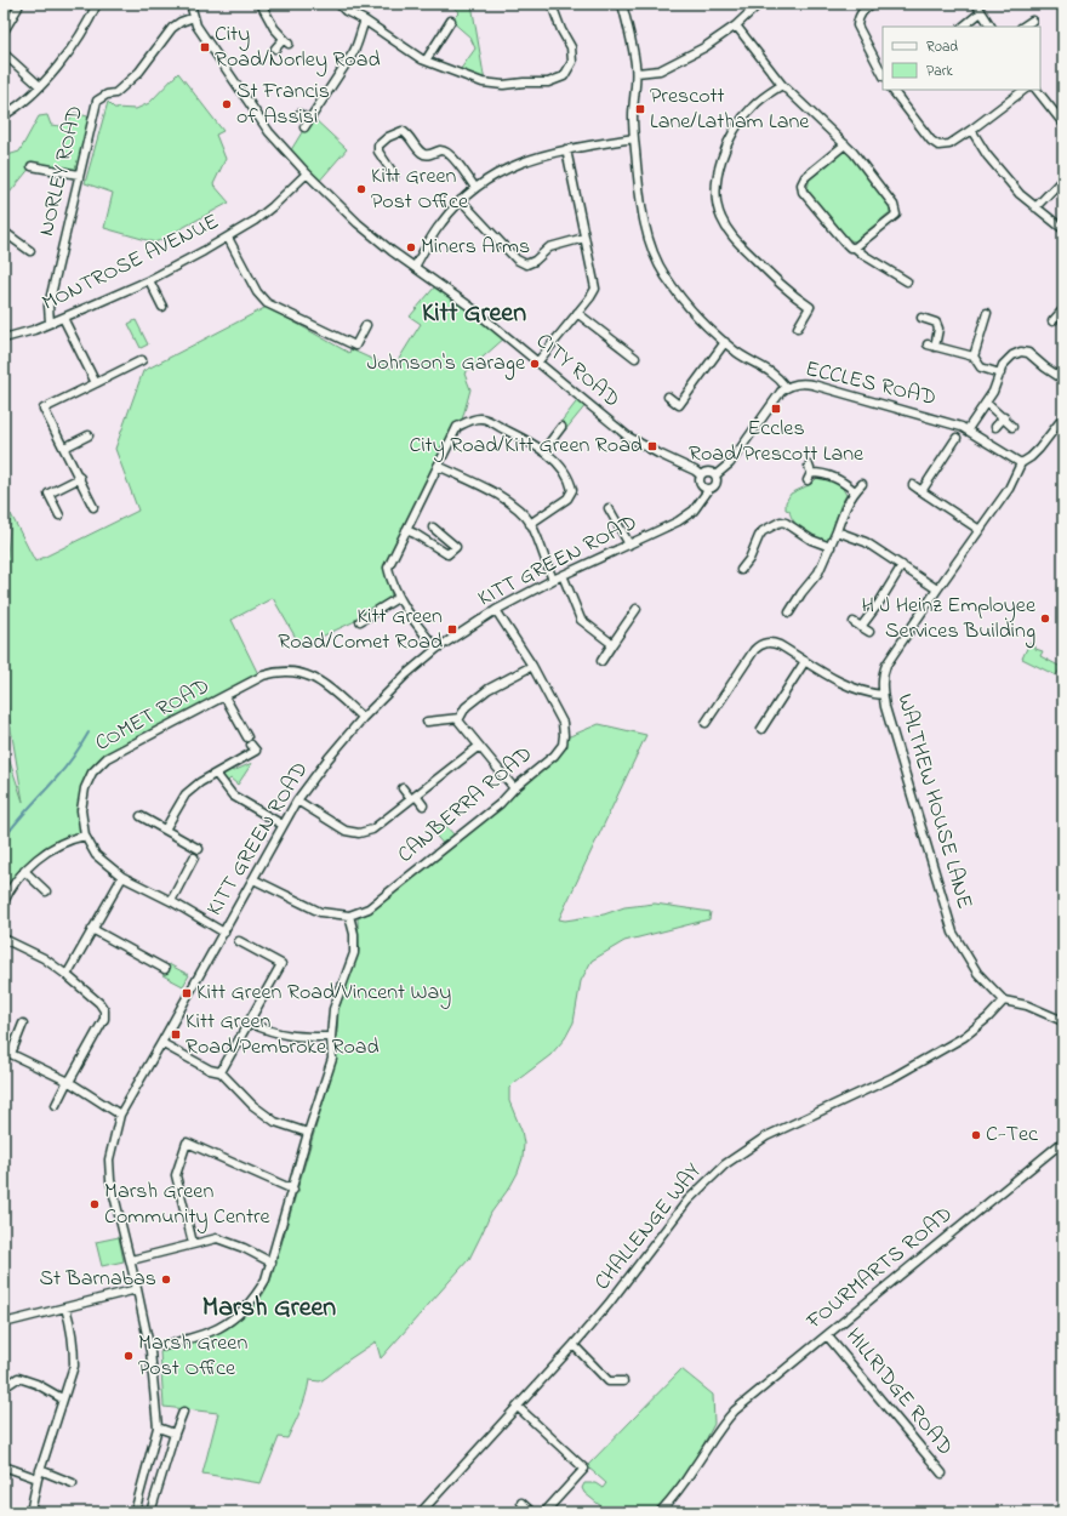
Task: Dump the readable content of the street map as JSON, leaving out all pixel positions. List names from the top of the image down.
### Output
{
  "streets": {
    "street": [
      "NORLEY ROAD",
      "MONTROSE AVENUE",
      "CITY ROAD",
      "ECCLES ROAD",
      "KITT GREEN ROAD",
      "COMET ROAD",
      "WALTHEW HOUSE LANE",
      "CANBERRA ROAD",
      "CHALLENGE WAY",
      "FOURMARTS ROAD",
      "HILLRIDGE ROAD"
    ]
  },
  "crossings": [
    ["NORLEY ROAD", "MONTROSE AVENUE"],
    ["NORLEY ROAD", "CITY ROAD"],
    ["MONTROSE AVENUE", "CITY ROAD"],
    ["CITY ROAD", "ECCLES ROAD"],
    ["CITY ROAD", "KITT GREEN ROAD"],
    ["ECCLES ROAD", "KITT GREEN ROAD"],
    ["ECCLES ROAD", "WALTHEW HOUSE LANE"],
    ["KITT GREEN ROAD", "COMET ROAD"],
    ["KITT GREEN ROAD", "CANBERRA ROAD"],
    ["WALTHEW HOUSE LANE", "CHALLENGE WAY"],
    ["FOURMARTS ROAD", "HILLRIDGE ROAD"]
  ],
  "districts": ["Kitt Green", "Marsh Green"],
  "places": {
    "transit": [
      "City Road/Norley Road",
      "Prescott Lane/Latham Lane",
      "Eccles Road/Prescott Lane",
      "City Road/Kitt Green Road",
      "Kitt Green Road/Comet Road",
      "Kitt Green Road/Vincent Way",
      "Kitt Green Road/Pembroke Road"
    ],
    "other": [
      "St Francis of Assisi",
      "Kitt Green Post Office",
      "Miners Arms",
      "Johnson's Garage",
      "H J Heinz Employee Services Building",
      "C-Tec",
      "Marsh Green Community Centre",
      "St Barnabas",
      "Marsh Green Post Office"
    ]
  },
  "legend": ["Road", "Park"]
}
